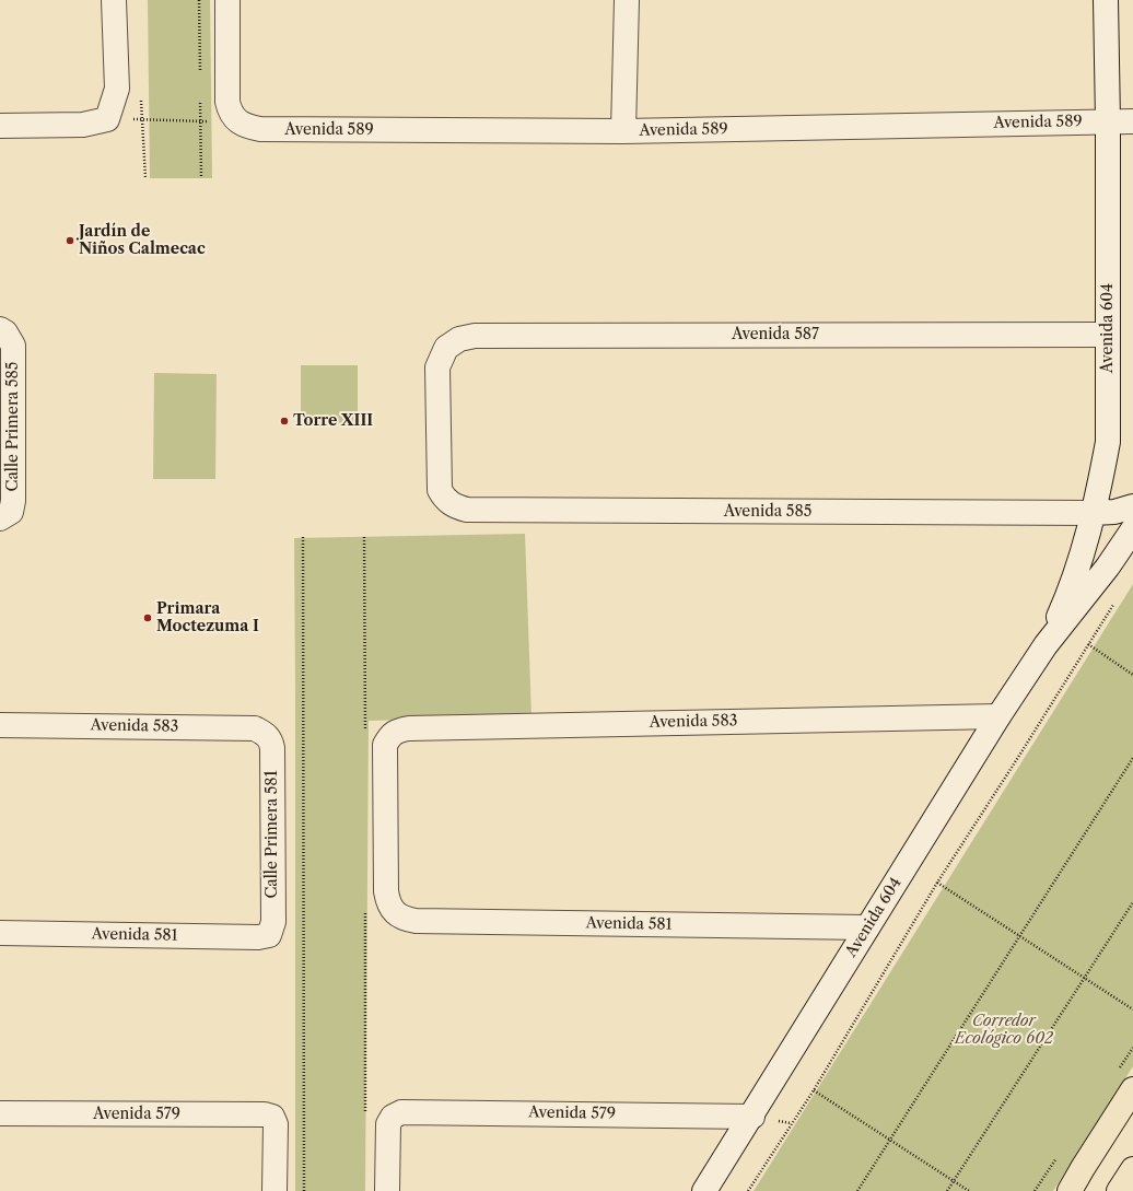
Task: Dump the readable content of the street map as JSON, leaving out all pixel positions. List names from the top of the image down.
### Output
{
  "streets": {
    "street": [
      "Avenida 589",
      "Avenida 604",
      "Avenida 587",
      "Calle Primera 585",
      "Avenida 585",
      "Avenida 583",
      "Calle Primera 581",
      "Avenida 581",
      "Avenida 579"
    ]
  },
  "crossings": [
    ["Avenida 589", "Avenida 604"],
    ["Avenida 604", "Avenida 587"],
    ["Avenida 604", "Avenida 585"],
    ["Avenida 604", "Avenida 583"],
    ["Avenida 604", "Avenida 581"],
    ["Avenida 604", "Avenida 579"],
    ["Avenida 587", "Avenida 585"],
    ["Avenida 583", "Calle Primera 581"],
    ["Avenida 583", "Avenida 581"],
    ["Calle Primera 581", "Avenida 581"]
  ],
  "parks": ["Corredor Ecológico 602"],
  "places": ["Jardín de Niños Calmecac", "Torre XIII", "Primara Moctezuma I"]
}
